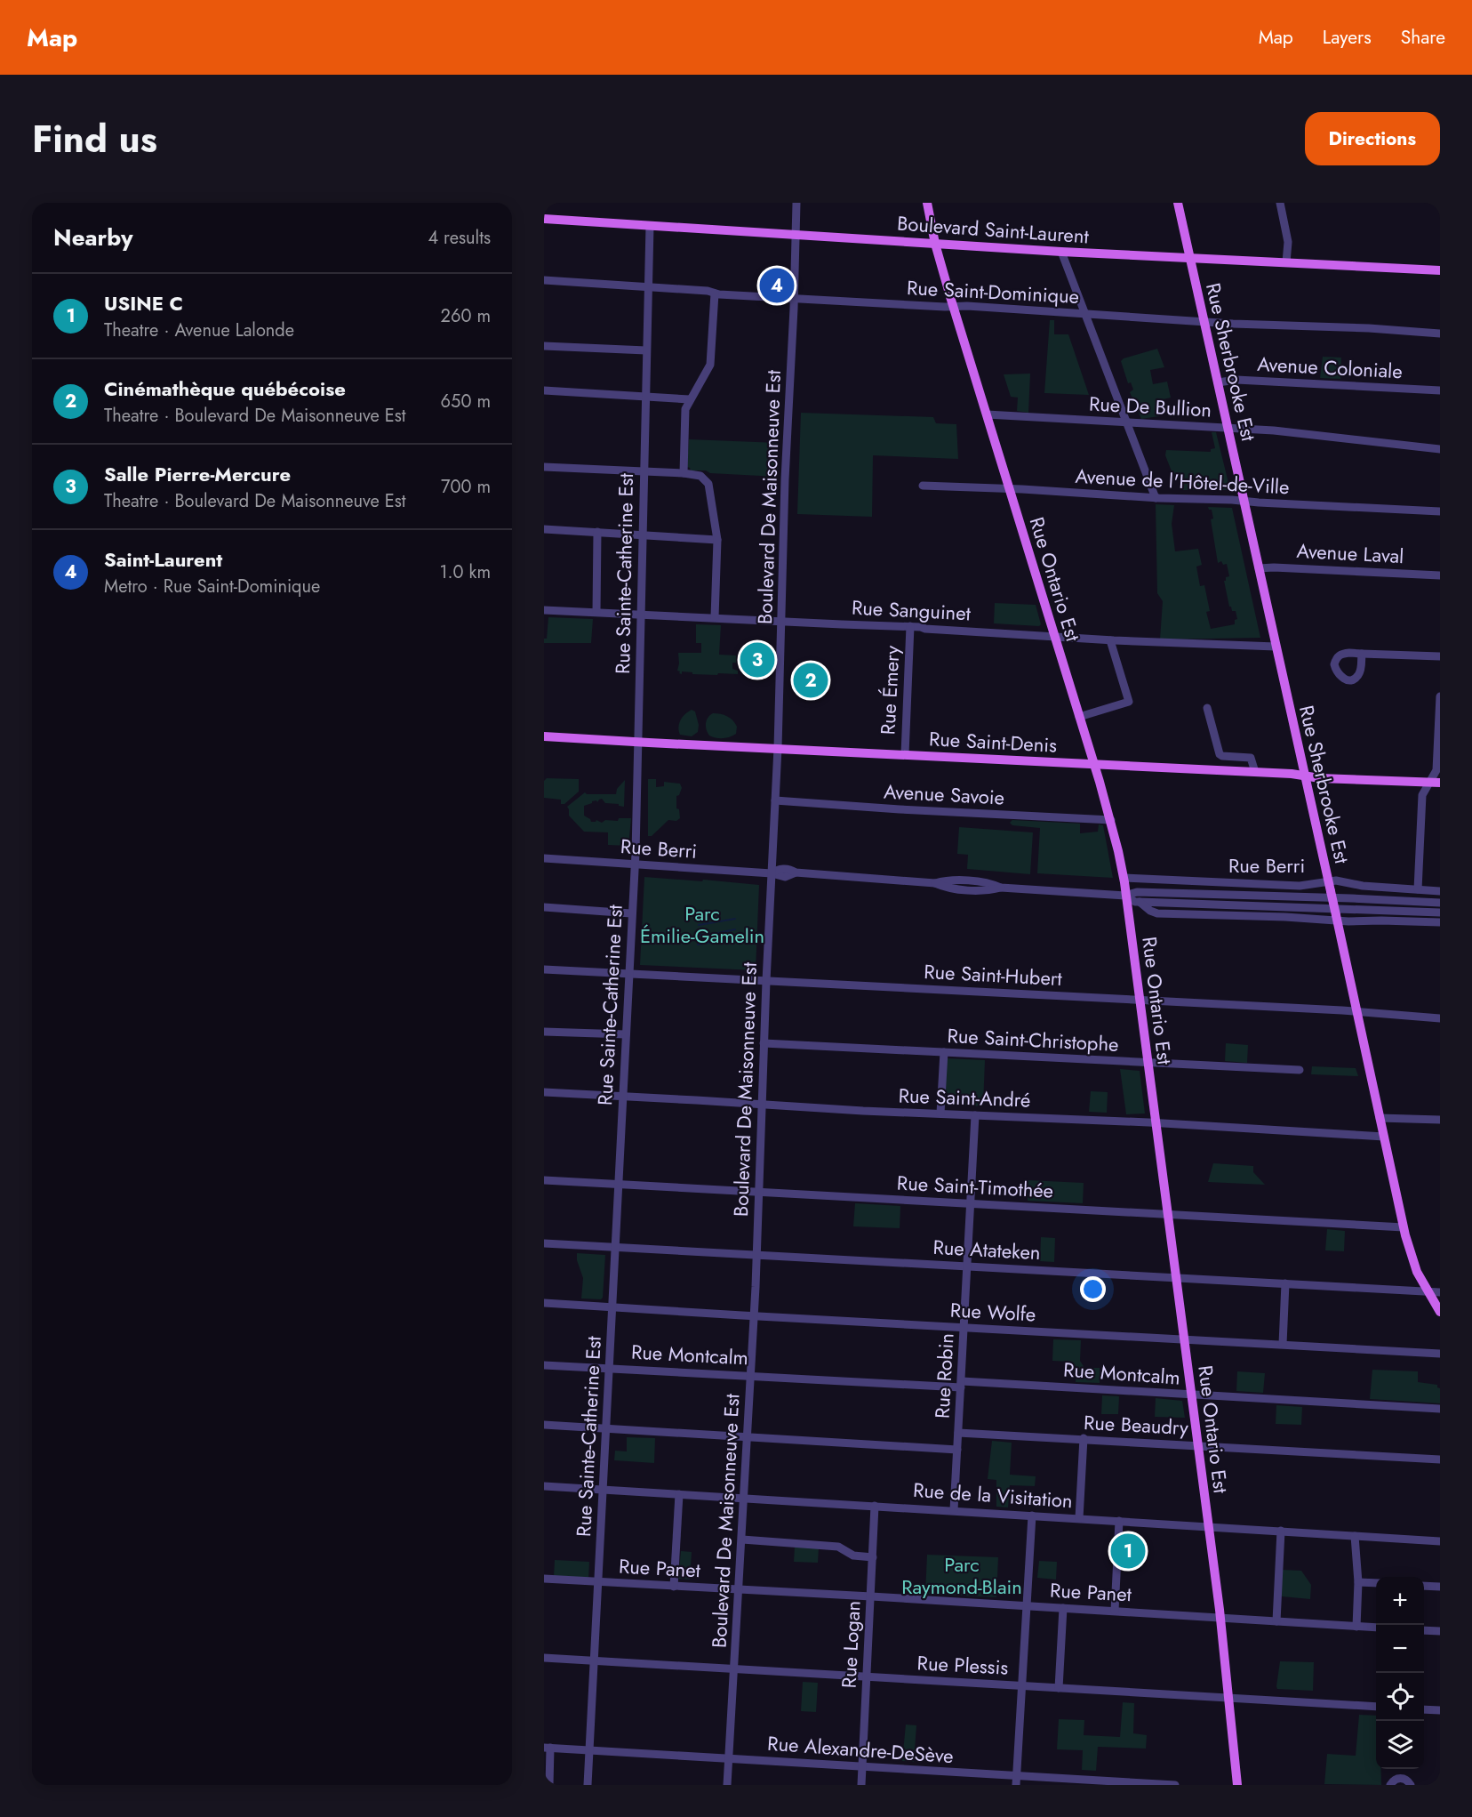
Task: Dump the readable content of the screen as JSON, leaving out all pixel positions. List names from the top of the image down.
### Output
{
  "streets": {
    "main road": [
      "Boulevard Saint-Laurent",
      "Rue Sherbrooke Est",
      "Rue Ontario Est",
      "Rue Saint-Denis"
    ],
    "street": [
      "Rue Saint-Dominique",
      "Avenue Coloniale",
      "Rue De Bullion",
      "Avenue de l'Hôtel-de-Ville",
      "Boulevard De Maisonneuve Est",
      "Avenue Laval",
      "Rue Sainte-Catherine Est",
      "Rue Sanguinet",
      "Rue Émery",
      "Avenue Savoie",
      "Rue Berri",
      "Rue Saint-Hubert",
      "Rue Saint-Christophe",
      "Rue Saint-André",
      "Rue Saint-Timothée",
      "Rue Atateken",
      "Rue Wolfe",
      "Rue Montcalm",
      "Rue Robin",
      "Rue Beaudry",
      "Rue de la Visitation",
      "Rue Panet",
      "Rue Logan",
      "Rue Plessis",
      "Rue Alexandre-DeSève"
    ]
  },
  "crossings": [
    ["Boulevard Saint-Laurent", "Rue Sherbrooke Est"],
    ["Boulevard Saint-Laurent", "Boulevard De Maisonneuve Est"],
    ["Boulevard Saint-Laurent", "Rue Sainte-Catherine Est"],
    ["Boulevard Saint-Laurent", "Rue Ontario Est"],
    ["Rue Saint-Dominique", "Rue Sherbrooke Est"],
    ["Rue Saint-Dominique", "Boulevard De Maisonneuve Est"],
    ["Rue Saint-Dominique", "Rue Sainte-Catherine Est"],
    ["Rue Saint-Dominique", "Rue Ontario Est"],
    ["Rue Sherbrooke Est", "Avenue Coloniale"],
    ["Rue Sherbrooke Est", "Rue De Bullion"],
    ["Rue Sherbrooke Est", "Avenue de l'Hôtel-de-Ville"],
    ["Rue Sherbrooke Est", "Avenue Laval"],
    ["Rue Sherbrooke Est", "Rue Sanguinet"],
    ["Rue Sherbrooke Est", "Rue Saint-Denis"],
    ["Rue Sherbrooke Est", "Rue Berri"],
    ["Rue Sherbrooke Est", "Rue Saint-Hubert"],
    ["Rue Sherbrooke Est", "Rue Saint-André"],
    ["Rue Sherbrooke Est", "Rue Saint-Timothée"],
    ["Rue Sherbrooke Est", "Rue Atateken"],
    ["Rue De Bullion", "Rue Ontario Est"],
    ["Avenue de l'Hôtel-de-Ville", "Rue Ontario Est"],
    ["Boulevard De Maisonneuve Est", "Rue Sanguinet"],
    ["Boulevard De Maisonneuve Est", "Rue Saint-Denis"],
    ["Boulevard De Maisonneuve Est", "Avenue Savoie"],
    ["Boulevard De Maisonneuve Est", "Rue Berri"],
    ["Boulevard De Maisonneuve Est", "Rue Saint-Hubert"],
    ["Boulevard De Maisonneuve Est", "Rue Saint-Christophe"],
    ["Boulevard De Maisonneuve Est", "Rue Saint-André"],
    ["Boulevard De Maisonneuve Est", "Rue Saint-Timothée"],
    ["Boulevard De Maisonneuve Est", "Rue Atateken"],
    ["Boulevard De Maisonneuve Est", "Rue Wolfe"],
    ["Boulevard De Maisonneuve Est", "Rue Montcalm"],
    ["Boulevard De Maisonneuve Est", "Rue de la Visitation"],
    ["Boulevard De Maisonneuve Est", "Rue Panet"],
    ["Boulevard De Maisonneuve Est", "Rue Plessis"],
    ["Boulevard De Maisonneuve Est", "Rue Alexandre-DeSève"],
    ["Rue Sainte-Catherine Est", "Rue Sanguinet"],
    ["Rue Sainte-Catherine Est", "Rue Saint-Denis"],
    ["Rue Sainte-Catherine Est", "Rue Berri"],
    ["Rue Sainte-Catherine Est", "Rue Saint-Hubert"],
    ["Rue Sainte-Catherine Est", "Rue Saint-André"],
    ["Rue Sainte-Catherine Est", "Rue Saint-Timothée"],
    ["Rue Sainte-Catherine Est", "Rue Atateken"],
    ["Rue Sainte-Catherine Est", "Rue Wolfe"],
    ["Rue Sainte-Catherine Est", "Rue Montcalm"],
    ["Rue Sainte-Catherine Est", "Rue de la Visitation"],
    ["Rue Sainte-Catherine Est", "Rue Panet"],
    ["Rue Sainte-Catherine Est", "Rue Plessis"],
    ["Rue Sainte-Catherine Est", "Rue Alexandre-DeSève"],
    ["Rue Ontario Est", "Rue Sanguinet"],
    ["Rue Ontario Est", "Rue Saint-Denis"],
    ["Rue Ontario Est", "Avenue Savoie"],
    ["Rue Ontario Est", "Rue Berri"],
    ["Rue Ontario Est", "Rue Saint-Hubert"],
    ["Rue Ontario Est", "Rue Saint-Christophe"],
    ["Rue Ontario Est", "Rue Saint-André"],
    ["Rue Ontario Est", "Rue Saint-Timothée"],
    ["Rue Ontario Est", "Rue Atateken"],
    ["Rue Ontario Est", "Rue Wolfe"],
    ["Rue Ontario Est", "Rue Montcalm"],
    ["Rue Ontario Est", "Rue Beaudry"],
    ["Rue Ontario Est", "Rue de la Visitation"],
    ["Rue Ontario Est", "Rue Panet"],
    ["Rue Ontario Est", "Rue Plessis"],
    ["Rue Sanguinet", "Rue Émery"],
    ["Rue Émery", "Rue Saint-Denis"],
    ["Rue Saint-André", "Rue Robin"],
    ["Rue Saint-Timothée", "Rue Robin"],
    ["Rue Atateken", "Rue Robin"],
    ["Rue Wolfe", "Rue Robin"],
    ["Rue Montcalm", "Rue Robin"],
    ["Rue Robin", "Rue Beaudry"],
    ["Rue Robin", "Rue de la Visitation"],
    ["Rue de la Visitation", "Rue Logan"],
    ["Rue Panet", "Rue Logan"],
    ["Rue Logan", "Rue Plessis"],
    ["Rue Logan", "Rue Alexandre-DeSève"]
  ],
  "parks": ["Parc Émilie-Gamelin", "Parc Raymond-Blain"],
  "page": {
    "header": "Map",
    "nav": ["Map", "Layers", "Share"],
    "title": "Find us",
    "buttons": "Directions",
    "heading": ["Nearby", "4 results"],
    "pins": [
      "4",
      "3",
      "2",
      "1"
    ],
    "list": [
      {
        "mark": "1",
        "name": "USINE C",
        "note": "Theatre · Avenue Lalonde",
        "value": "260 m"
      },
      {
        "mark": "2",
        "name": "Cinémathèque québécoise",
        "note": "Theatre · Boulevard De Maisonneuve Est",
        "value": "650 m"
      },
      {
        "mark": "3",
        "name": "Salle Pierre-Mercure",
        "note": "Theatre · Boulevard De Maisonneuve Est",
        "value": "700 m"
      },
      {
        "mark": "4",
        "name": "Saint-Laurent",
        "note": "Metro · Rue Saint-Dominique",
        "value": "1.0 km"
      }
    ],
    "map_buttons": ["+", "−"]
  }
}
